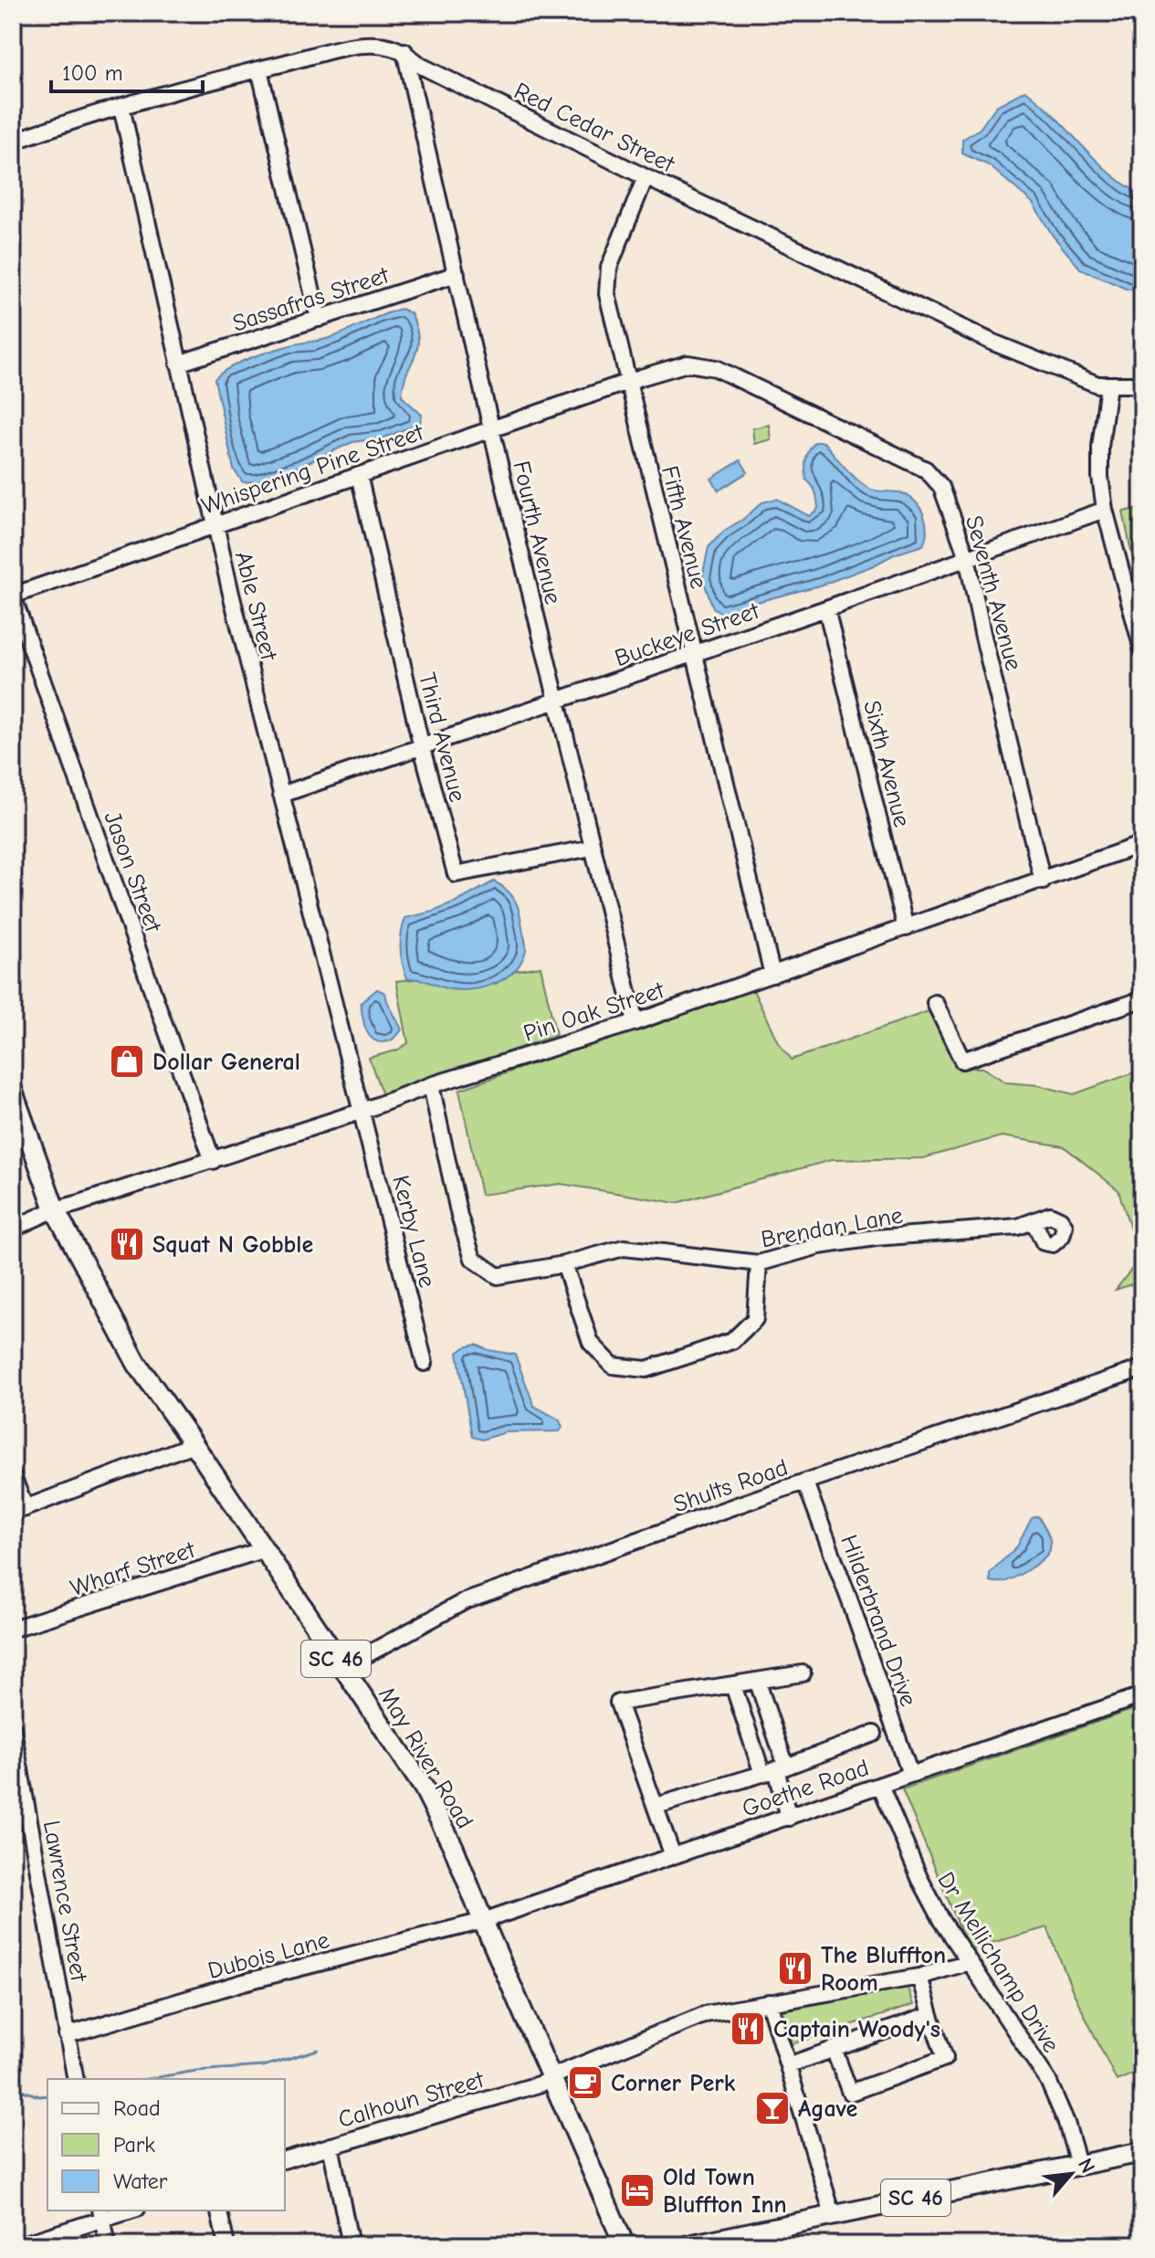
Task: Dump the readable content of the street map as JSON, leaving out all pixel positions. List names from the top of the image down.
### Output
{
  "streets": {
    "main road": ["SC 46", "May River Road"],
    "street": [
      "Red Cedar Street",
      "Sassafras Street",
      "Whispering Pine Street",
      "Fifth Avenue",
      "Fourth Avenue",
      "Seventh Avenue",
      "Able Street",
      "Buckeye Street",
      "Third Avenue",
      "Sixth Avenue",
      "Jason Street",
      "Pin Oak Street",
      "Brendan Lane",
      "Kerby Lane",
      "Shults Road",
      "Wharf Street",
      "Hilderbrand Drive",
      "Goethe Road",
      "Lawrence Street",
      "Dubois Lane",
      "Dr Mellichamp Drive",
      "Calhoun Street"
    ]
  },
  "crossings": [
    ["Red Cedar Street", "Fifth Avenue"],
    ["Red Cedar Street", "Fourth Avenue"],
    ["Red Cedar Street", "Able Street"],
    ["Sassafras Street", "Fourth Avenue"],
    ["Sassafras Street", "Able Street"],
    ["Whispering Pine Street", "Fifth Avenue"],
    ["Whispering Pine Street", "Fourth Avenue"],
    ["Whispering Pine Street", "Seventh Avenue"],
    ["Whispering Pine Street", "Able Street"],
    ["Whispering Pine Street", "Third Avenue"],
    ["Whispering Pine Street", "Jason Street"],
    ["Fifth Avenue", "Seventh Avenue"],
    ["Fifth Avenue", "Buckeye Street"],
    ["Fifth Avenue", "Pin Oak Street"],
    ["Fourth Avenue", "Buckeye Street"],
    ["Fourth Avenue", "Third Avenue"],
    ["Fourth Avenue", "Pin Oak Street"],
    ["Seventh Avenue", "Buckeye Street"],
    ["Seventh Avenue", "Pin Oak Street"],
    ["Able Street", "Buckeye Street"],
    ["Able Street", "Pin Oak Street"],
    ["Able Street", "Kerby Lane"],
    ["Buckeye Street", "Third Avenue"],
    ["Buckeye Street", "Sixth Avenue"],
    ["Sixth Avenue", "Pin Oak Street"],
    ["Jason Street", "Pin Oak Street"],
    ["Pin Oak Street", "Brendan Lane"],
    ["Pin Oak Street", "Kerby Lane"],
    ["Pin Oak Street", "May River Road"],
    ["Shults Road", "Hilderbrand Drive"],
    ["Shults Road", "May River Road"],
    ["Wharf Street", "May River Road"],
    ["Hilderbrand Drive", "Goethe Road"],
    ["SC 46", "Dr Mellichamp Drive"],
    ["May River Road", "Goethe Road"],
    ["May River Road", "Dubois Lane"],
    ["May River Road", "Calhoun Street"],
    ["Goethe Road", "Dubois Lane"],
    ["Goethe Road", "Dr Mellichamp Drive"],
    ["Lawrence Street", "Dubois Lane"],
    ["Dr Mellichamp Drive", "Calhoun Street"]
  ],
  "places": {
    "shop": ["Dollar General"],
    "restaurant": ["Squat N Gobble", "The Bluffton Room", "Captain Woody's"],
    "cafe": ["Corner Perk"],
    "bar": ["Agave"],
    "hotel": ["Old Town Bluffton Inn"]
  },
  "legend": ["Road", "Park", "Water"],
  "scale_bar": "100 m",
  "north": "top right"
}
